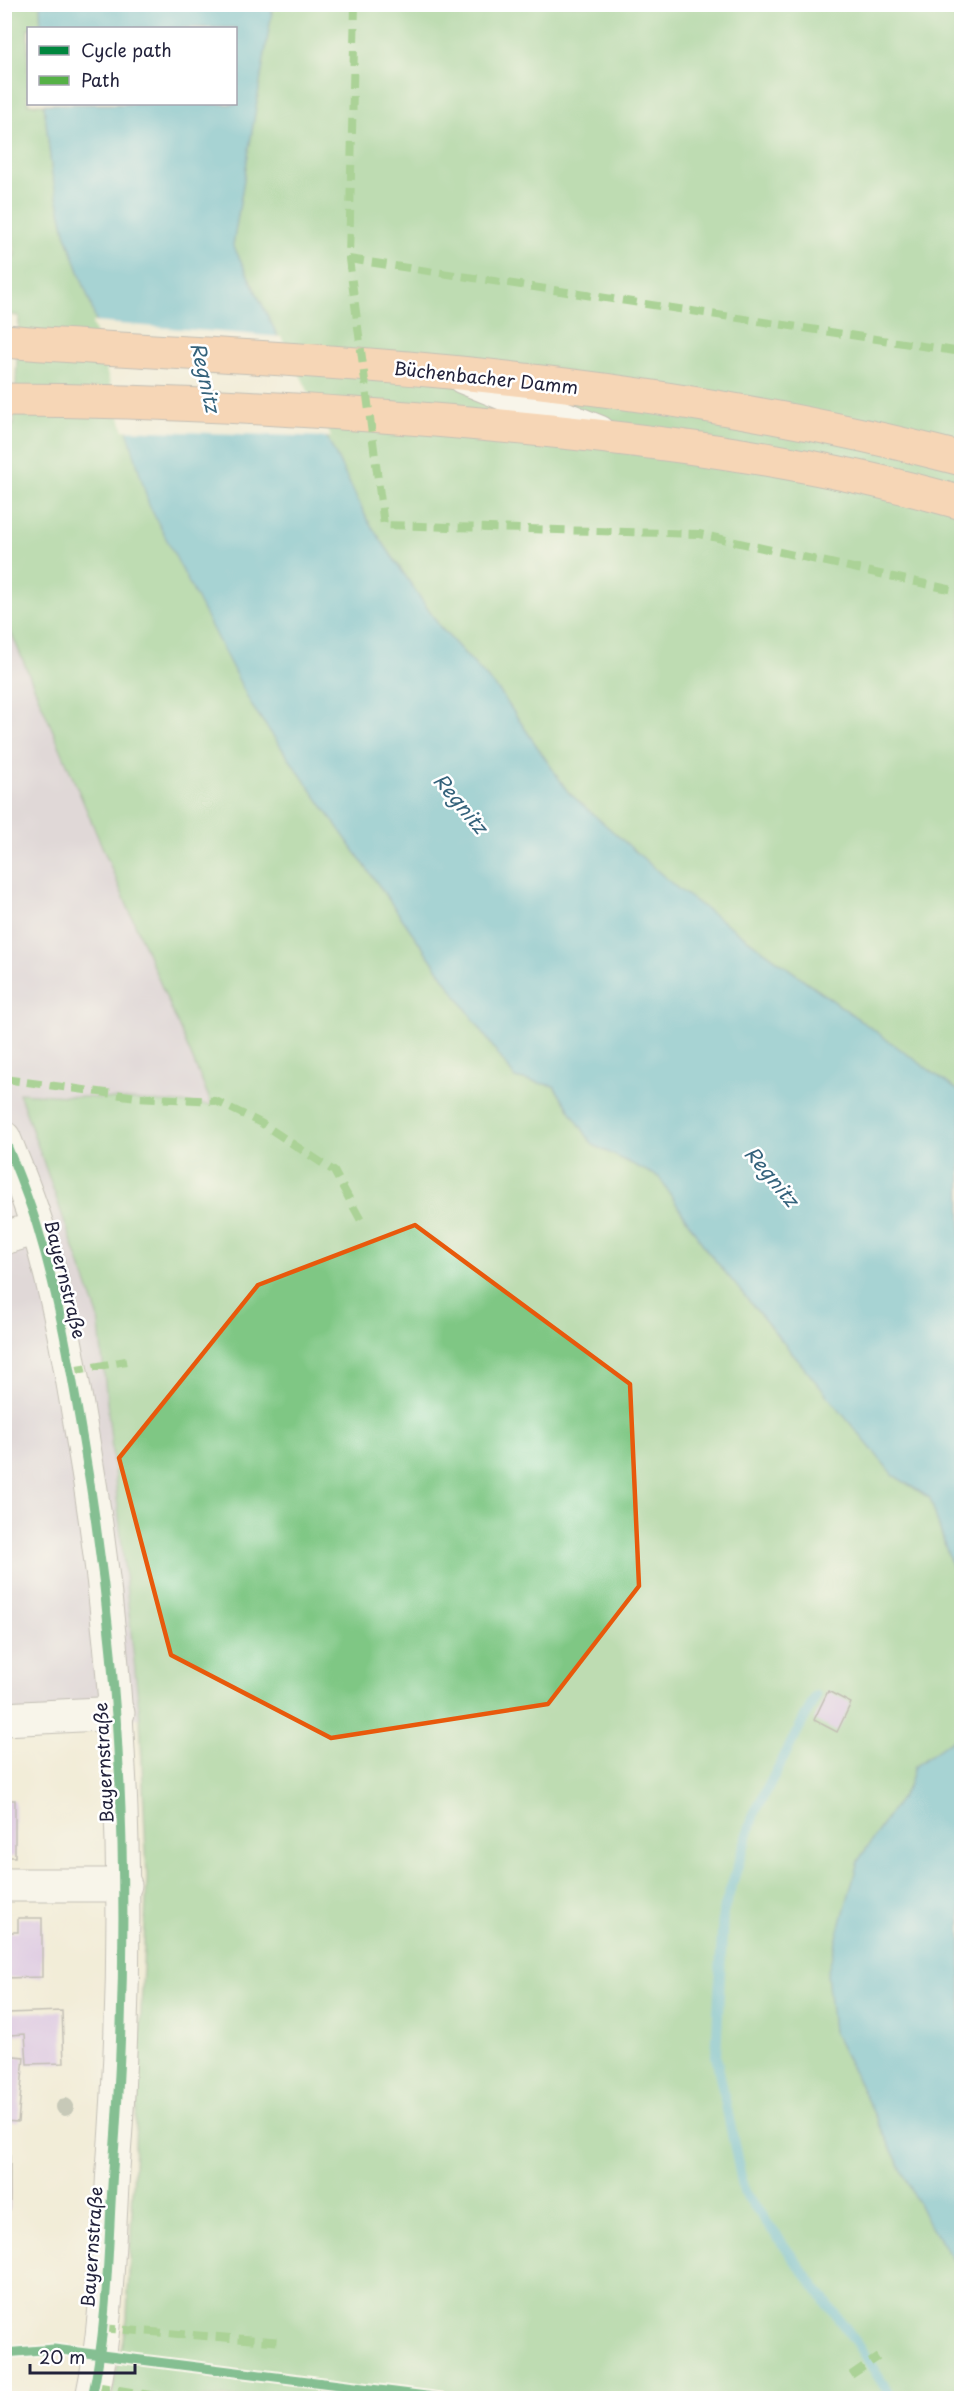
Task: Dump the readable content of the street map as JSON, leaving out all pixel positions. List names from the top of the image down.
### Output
{
  "streets": {
    "main road": ["Büchenbacher Damm"],
    "street": ["Bayernstraße"]
  },
  "water": ["Regnitz"],
  "legend": ["Cycle path", "Path"],
  "scale_bar": "20 m"
}
